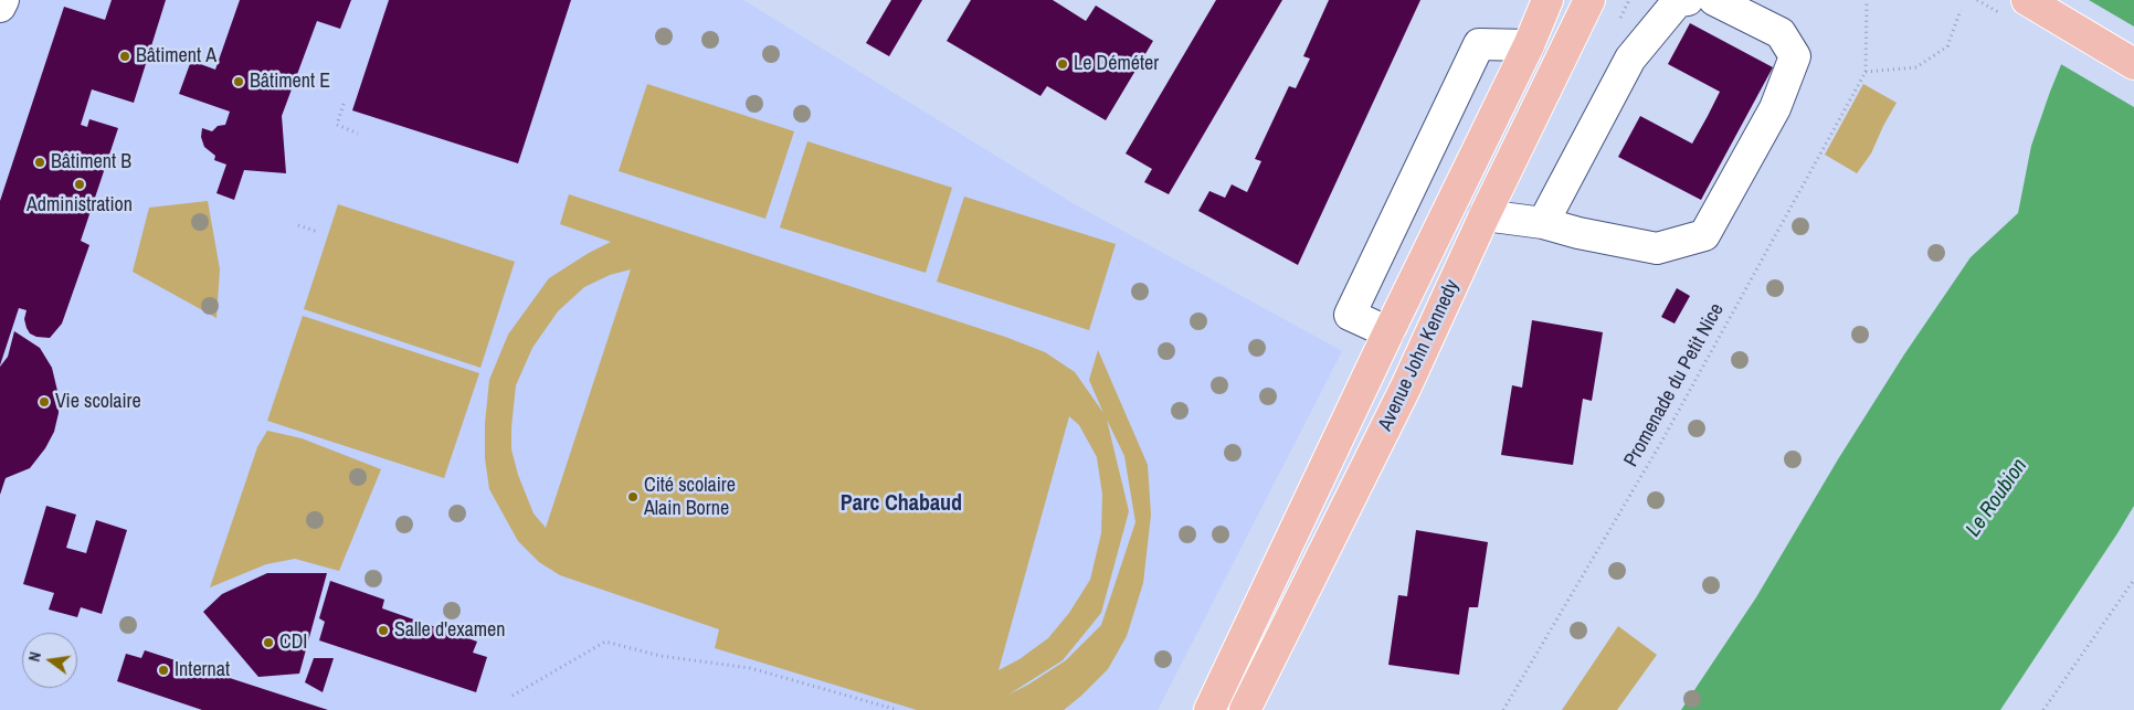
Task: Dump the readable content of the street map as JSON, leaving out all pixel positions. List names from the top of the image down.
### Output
{
  "streets": {
    "main road": ["Avenue John Kennedy"],
    "path": ["Promenade du Petit Nice"]
  },
  "districts": ["Parc Chabaud"],
  "water": ["Le Roubion"],
  "places": [
    "Bâtiment A",
    "Le Déméter",
    "Bâtiment E",
    "Bâtiment B",
    "Administration",
    "Vie scolaire",
    "Cité scolaire Alain Borne",
    "Salle d'examen",
    "CDI",
    "Internat"
  ],
  "north": "left"
}
